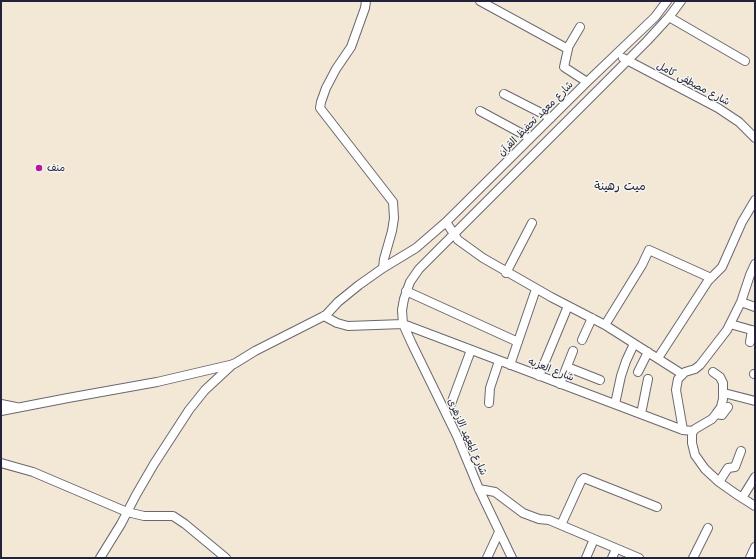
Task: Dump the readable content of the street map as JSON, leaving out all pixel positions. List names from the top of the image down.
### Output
{
  "streets": {
    "street": [
      "شارع مصطفى كامل",
      "شارع معهد تحفيظ القرآن",
      "شارع العزبه",
      "شارع المعهد الازهرى"
    ]
  },
  "crossings": [
    ["شارع مصطفى كامل", "شارع معهد تحفيظ القرآن"],
    ["شارع العزبه", "شارع المعهد الازهرى"]
  ],
  "districts": ["ميت رهينة"],
  "places": ["منف"]
}
